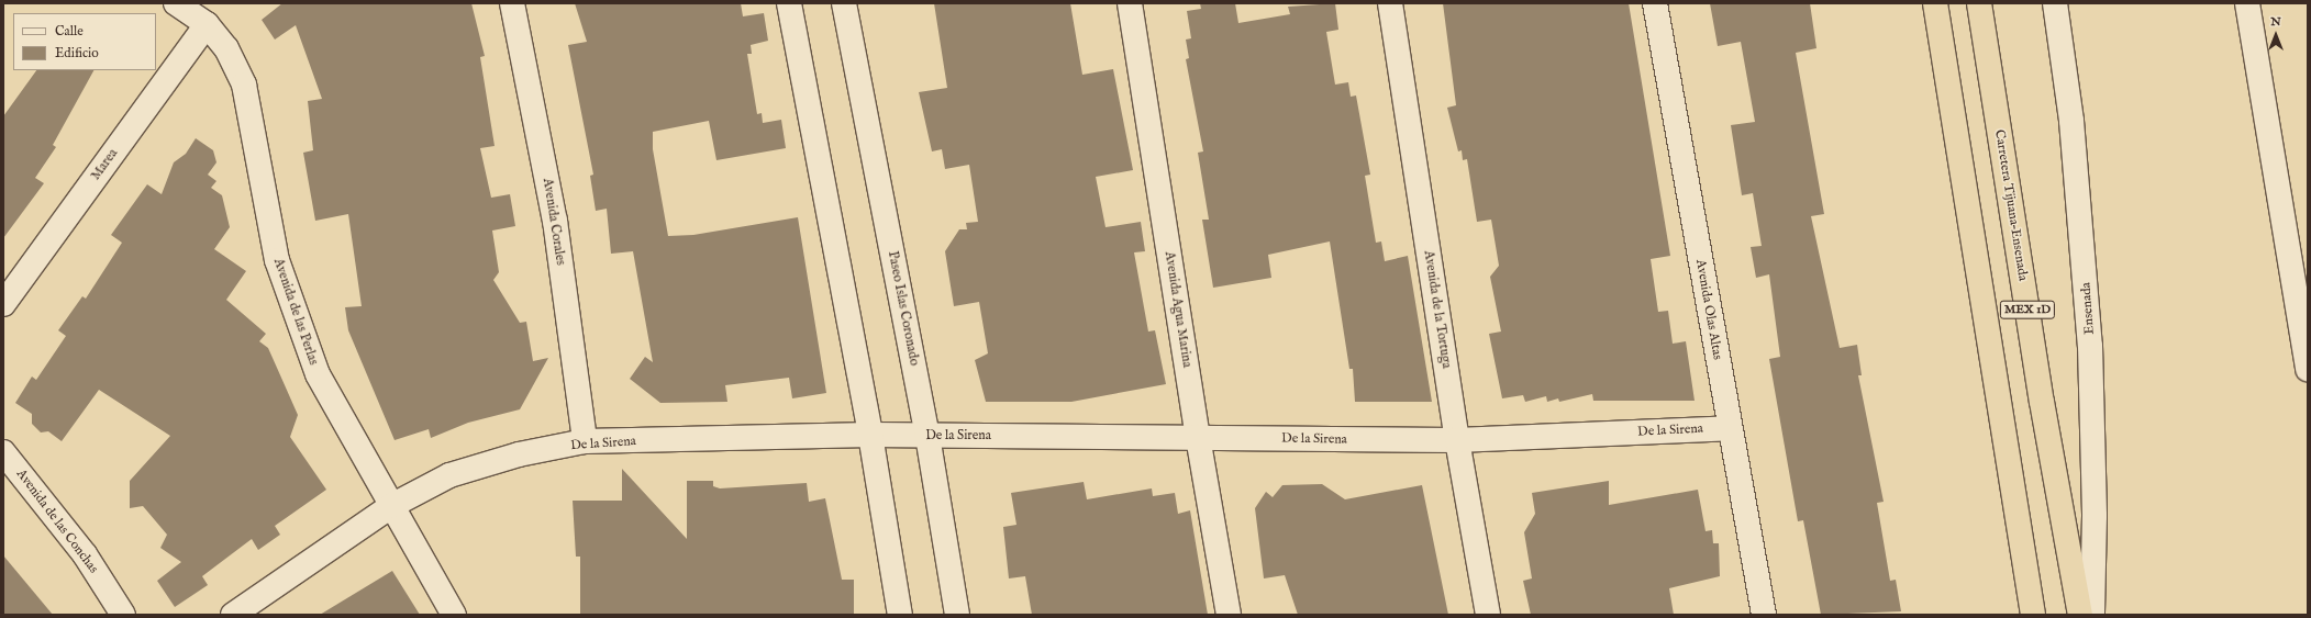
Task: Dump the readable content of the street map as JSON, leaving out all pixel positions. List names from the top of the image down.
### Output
{
  "streets": {
    "highway": ["Carretera Tijuana–Ensenada", "MEX 1D"],
    "street": [
      "Marea",
      "Avenida Corales",
      "Paseo Islas Coronado",
      "Ensenada",
      "Avenida Agua Marina",
      "Avenida de la Tortuga",
      "Avenida Olas Altas",
      "Avenida de las Perlas",
      "De la Sirena",
      "Avenida de las Conchas"
    ]
  },
  "crossings": [
    ["Marea", "Avenida de las Perlas"],
    ["Avenida Corales", "De la Sirena"],
    ["Paseo Islas Coronado", "De la Sirena"],
    ["Avenida Agua Marina", "De la Sirena"],
    ["Avenida de la Tortuga", "De la Sirena"],
    ["Avenida Olas Altas", "De la Sirena"],
    ["Avenida de las Perlas", "De la Sirena"]
  ],
  "legend": ["Calle", "Edificio"],
  "north": "top"
}
